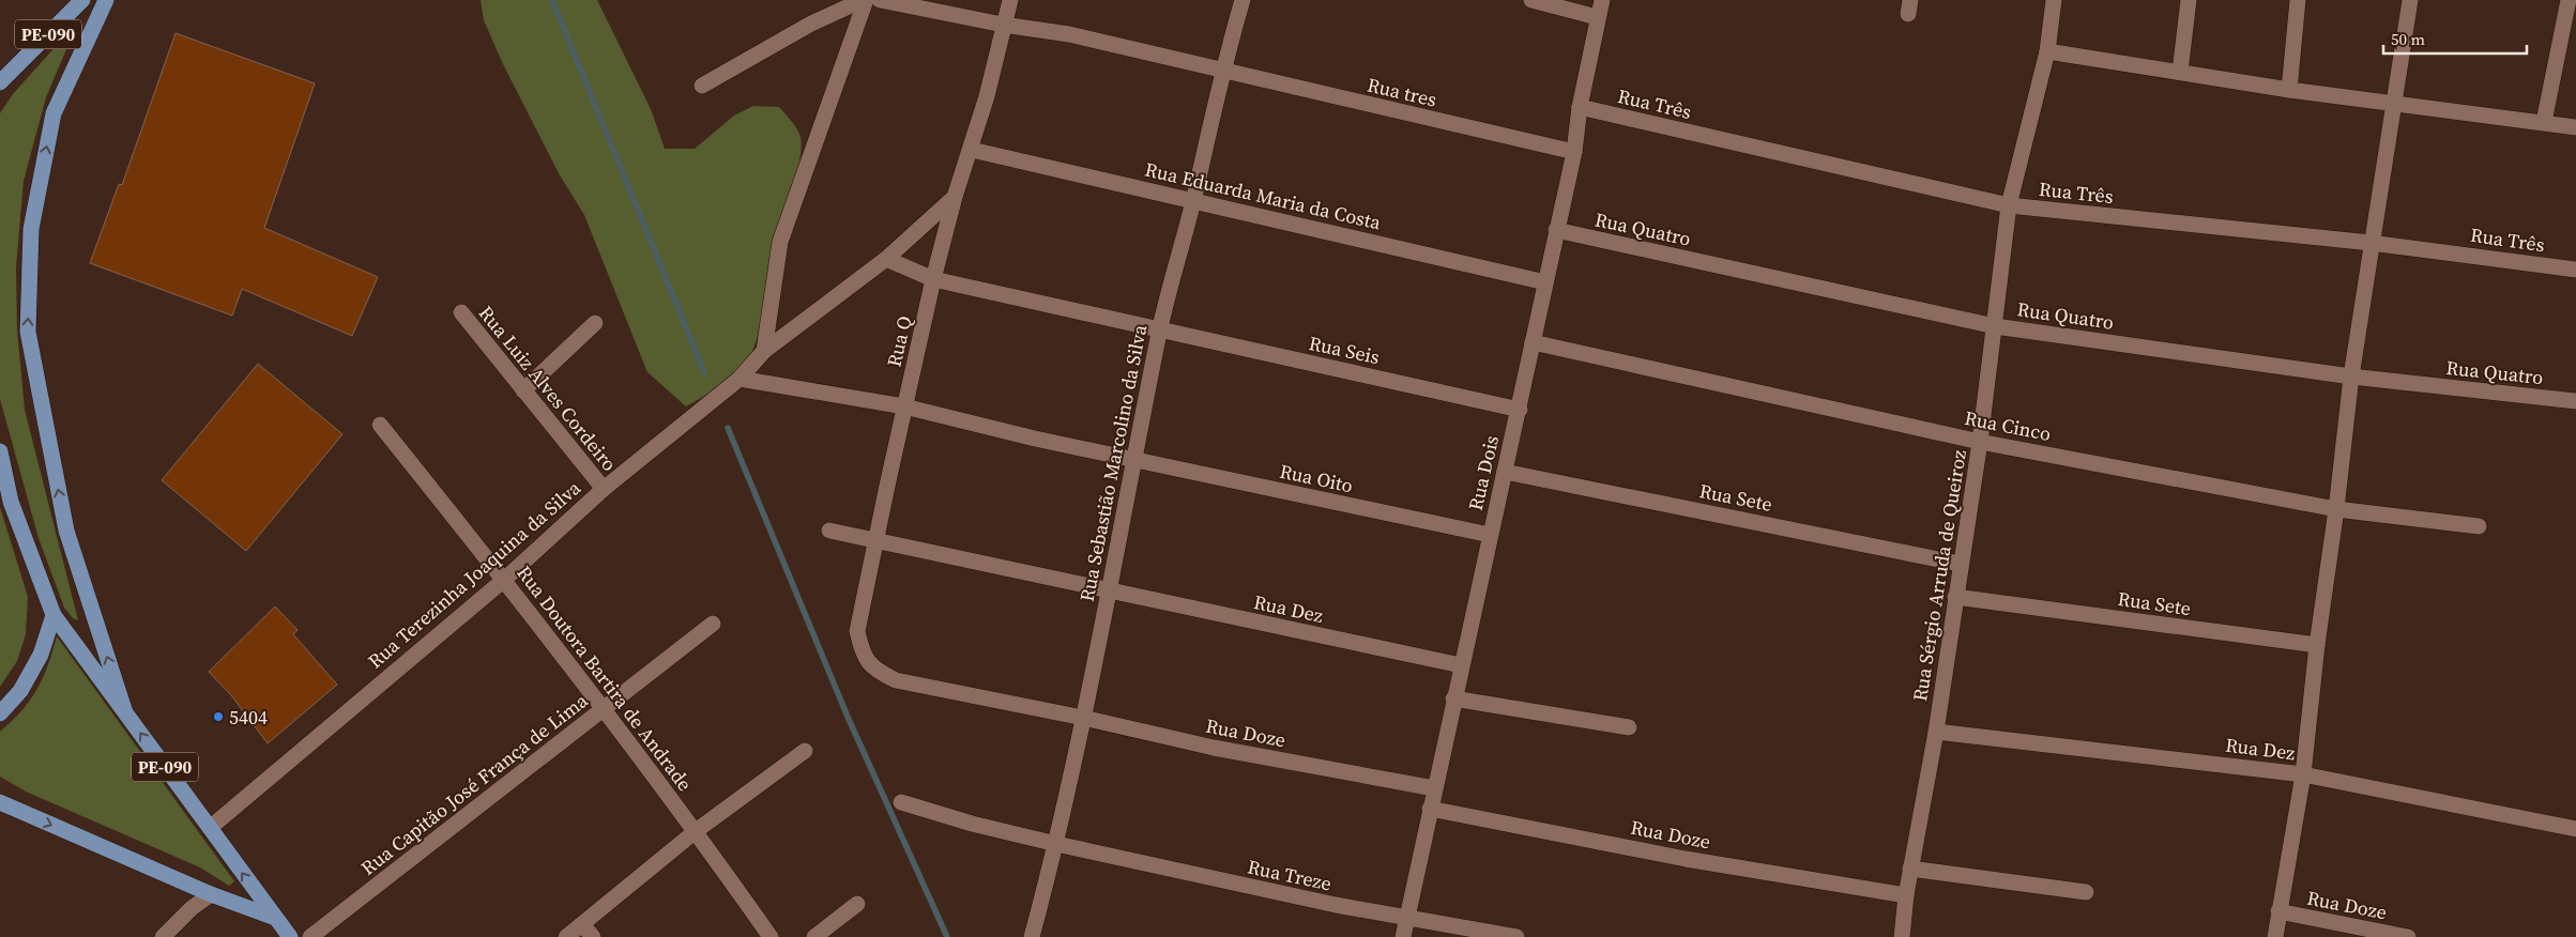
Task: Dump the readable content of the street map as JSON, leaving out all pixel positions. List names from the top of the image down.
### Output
{
  "streets": {
    "main road": ["PE-090"],
    "street": [
      "Rua tres",
      "Rua Três",
      "Rua Eduarda Maria da Costa",
      "Rua Quatro",
      "Rua Q",
      "Rua Seis",
      "Rua Luiz Alves Cordeiro",
      "Rua Cinco",
      "Rua Sebastião Marcolino da Silva",
      "Rua Dois",
      "Rua Oito",
      "Rua Sete",
      "Rua Terezinha Joaquina da Silva",
      "Rua Sérgio Arruda de Queiroz",
      "Rua Dez",
      "Rua Doutora Bartira de Andrade",
      "Rua Doze",
      "Rua Capitão José França de Lima",
      "Rua Treze"
    ]
  },
  "crossings": [
    ["PE-090", "Rua Terezinha Joaquina da Silva"],
    ["Rua tres", "Rua Q"],
    ["Rua tres", "Rua Sebastião Marcolino da Silva"],
    ["Rua tres", "Rua Dois"],
    ["Rua Três", "Rua Dois"],
    ["Rua Três", "Rua Sérgio Arruda de Queiroz"],
    ["Rua Eduarda Maria da Costa", "Rua Q"],
    ["Rua Eduarda Maria da Costa", "Rua Sebastião Marcolino da Silva"],
    ["Rua Eduarda Maria da Costa", "Rua Dois"],
    ["Rua Quatro", "Rua Dois"],
    ["Rua Quatro", "Rua Sérgio Arruda de Queiroz"],
    ["Rua Q", "Rua Seis"],
    ["Rua Q", "Rua Oito"],
    ["Rua Q", "Rua Terezinha Joaquina da Silva"],
    ["Rua Q", "Rua Dez"],
    ["Rua Q", "Rua Doze"],
    ["Rua Seis", "Rua Sebastião Marcolino da Silva"],
    ["Rua Seis", "Rua Dois"],
    ["Rua Seis", "Rua Terezinha Joaquina da Silva"],
    ["Rua Luiz Alves Cordeiro", "Rua Terezinha Joaquina da Silva"],
    ["Rua Cinco", "Rua Dois"],
    ["Rua Cinco", "Rua Sérgio Arruda de Queiroz"],
    ["Rua Sebastião Marcolino da Silva", "Rua Oito"],
    ["Rua Sebastião Marcolino da Silva", "Rua Dez"],
    ["Rua Sebastião Marcolino da Silva", "Rua Doze"],
    ["Rua Sebastião Marcolino da Silva", "Rua Treze"],
    ["Rua Dois", "Rua Oito"],
    ["Rua Dois", "Rua Sete"],
    ["Rua Dois", "Rua Dez"],
    ["Rua Dois", "Rua Doze"],
    ["Rua Dois", "Rua Treze"],
    ["Rua Oito", "Rua Terezinha Joaquina da Silva"],
    ["Rua Sete", "Rua Sérgio Arruda de Queiroz"],
    ["Rua Terezinha Joaquina da Silva", "Rua Doutora Bartira de Andrade"],
    ["Rua Sérgio Arruda de Queiroz", "Rua Dez"],
    ["Rua Sérgio Arruda de Queiroz", "Rua Doze"],
    ["Rua Doutora Bartira de Andrade", "Rua Capitão José França de Lima"]
  ],
  "one_way": ["PE-090"],
  "places": ["5404"],
  "scale_bar": "50 m"
}
